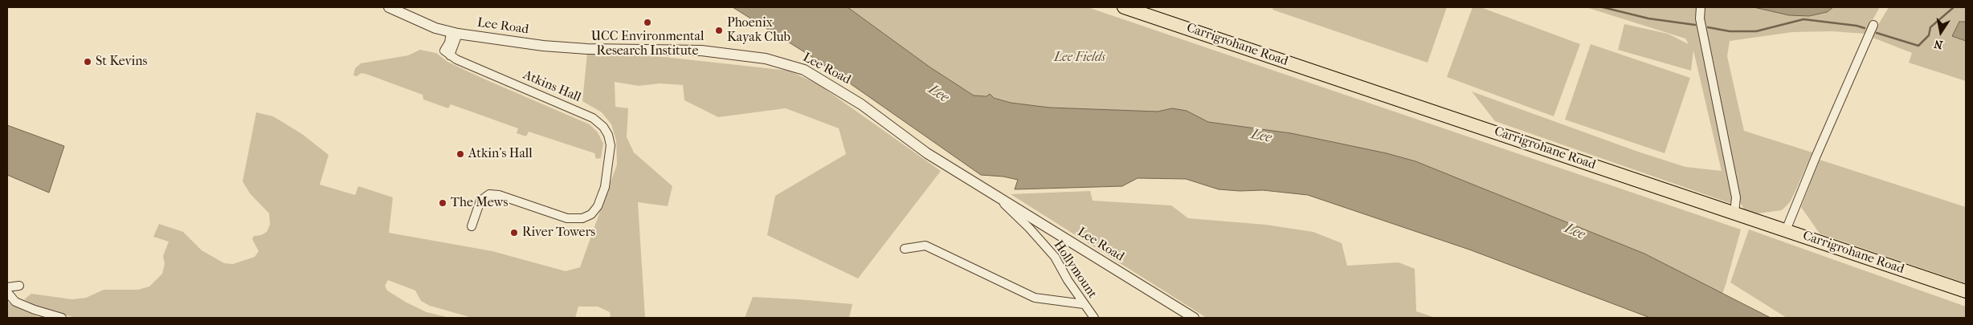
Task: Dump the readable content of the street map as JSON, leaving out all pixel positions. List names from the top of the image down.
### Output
{
  "streets": {
    "highway": ["Carrigrohane Road"],
    "street": ["Lee Road", "Atkins Hall", "Hollymount"]
  },
  "crossings": [
    ["Lee Road", "Atkins Hall"],
    ["Lee Road", "Hollymount"]
  ],
  "water": ["Lee"],
  "parks": ["Lee Fields"],
  "places": [
    "UCC Environmental Research Institute",
    "Phoenix Kayak Club",
    "St Kevins",
    "Atkin's Hall",
    "The Mews",
    "River Towers"
  ],
  "north": "bottom"
}
